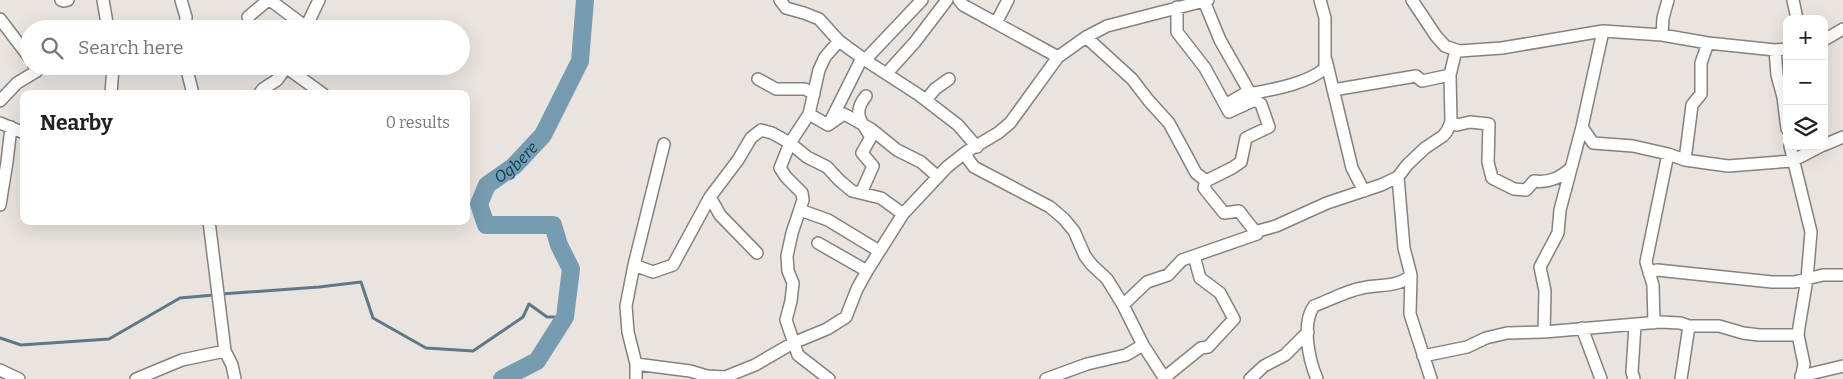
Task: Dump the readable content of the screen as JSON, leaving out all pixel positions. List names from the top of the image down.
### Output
{
  "water": ["Ogbere"],
  "page": {
    "map_buttons": ["+", "−"],
    "search": "Search here",
    "heading": ["Nearby", "0 results"]
  }
}
